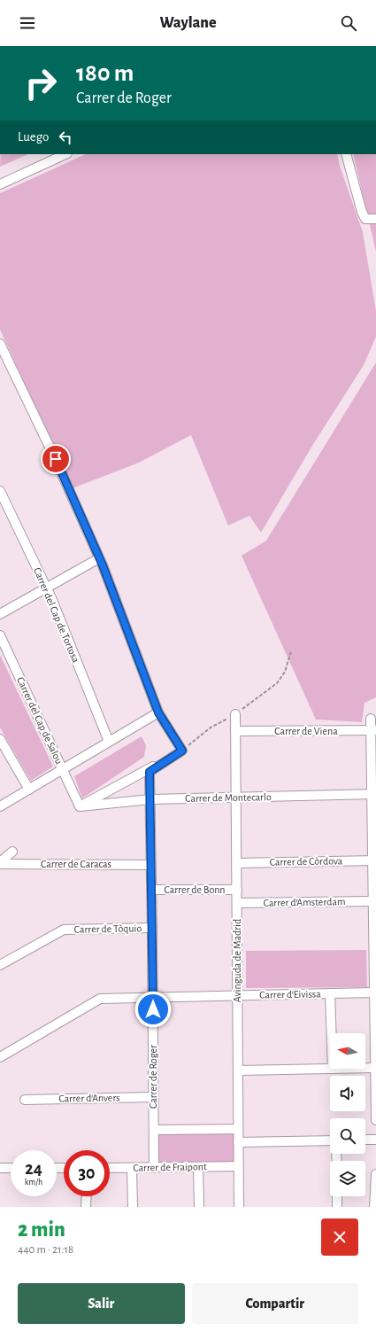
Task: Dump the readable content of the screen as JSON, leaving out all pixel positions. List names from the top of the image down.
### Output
{
  "streets": {
    "street": [
      "Carrer del Cap de Tortosa",
      "Carrer del Cap de Salou",
      "Carrer de Viena",
      "Carrer de Montecarlo",
      "Carrer de Còrdova",
      "Carrer de Caracas",
      "Carrer de Bonn",
      "Carrer d'Amsterdam",
      "Carrer de Tòquio",
      "Avinguda de Madrid",
      "Carrer d'Eivissa",
      "Carrer de Roger",
      "Carrer d'Anvers",
      "Carrer de Fraipont"
    ]
  },
  "crossings": [
    ["Carrer del Cap de Salou", "Carrer de Montecarlo"],
    ["Carrer de Viena", "Avinguda de Madrid"],
    ["Carrer de Montecarlo", "Avinguda de Madrid"],
    ["Carrer de Montecarlo", "Carrer de Roger"],
    ["Carrer de Còrdova", "Avinguda de Madrid"],
    ["Carrer de Caracas", "Carrer de Roger"],
    ["Carrer de Bonn", "Avinguda de Madrid"],
    ["Carrer de Bonn", "Carrer de Roger"],
    ["Carrer d'Amsterdam", "Avinguda de Madrid"],
    ["Carrer de Tòquio", "Carrer de Roger"],
    ["Avinguda de Madrid", "Carrer d'Eivissa"],
    ["Avinguda de Madrid", "Carrer de Fraipont"],
    ["Carrer d'Eivissa", "Carrer de Roger"],
    ["Carrer de Roger", "Carrer d'Anvers"],
    ["Carrer de Roger", "Carrer de Fraipont"]
  ],
  "north": "left",
  "page": {
    "header": "Waylane",
    "turn": ["180 m", "Carrer de Roger"],
    "then": "Luego",
    "speed": "24 km/h",
    "limit": "30",
    "heading": ["2 min", "440 m · 21:18"],
    "buttons": ["Salir", "Compartir"]
  }
}
